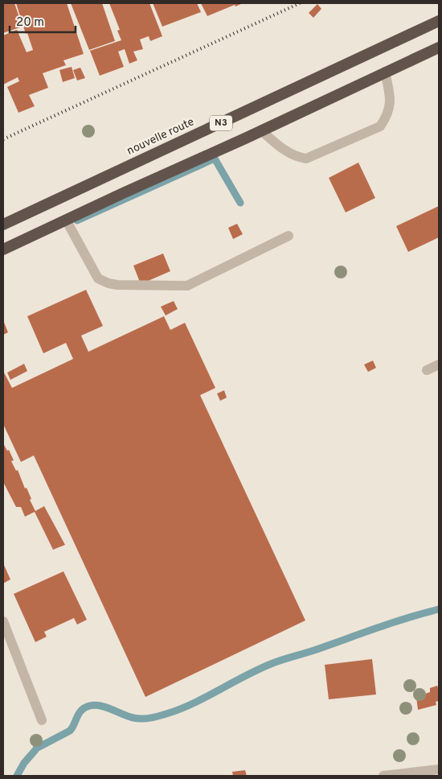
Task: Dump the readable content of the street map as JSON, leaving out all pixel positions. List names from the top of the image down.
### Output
{
  "streets": {
    "highway": ["N3", "nouvelle route"]
  },
  "scale_bar": "20 m"
}
